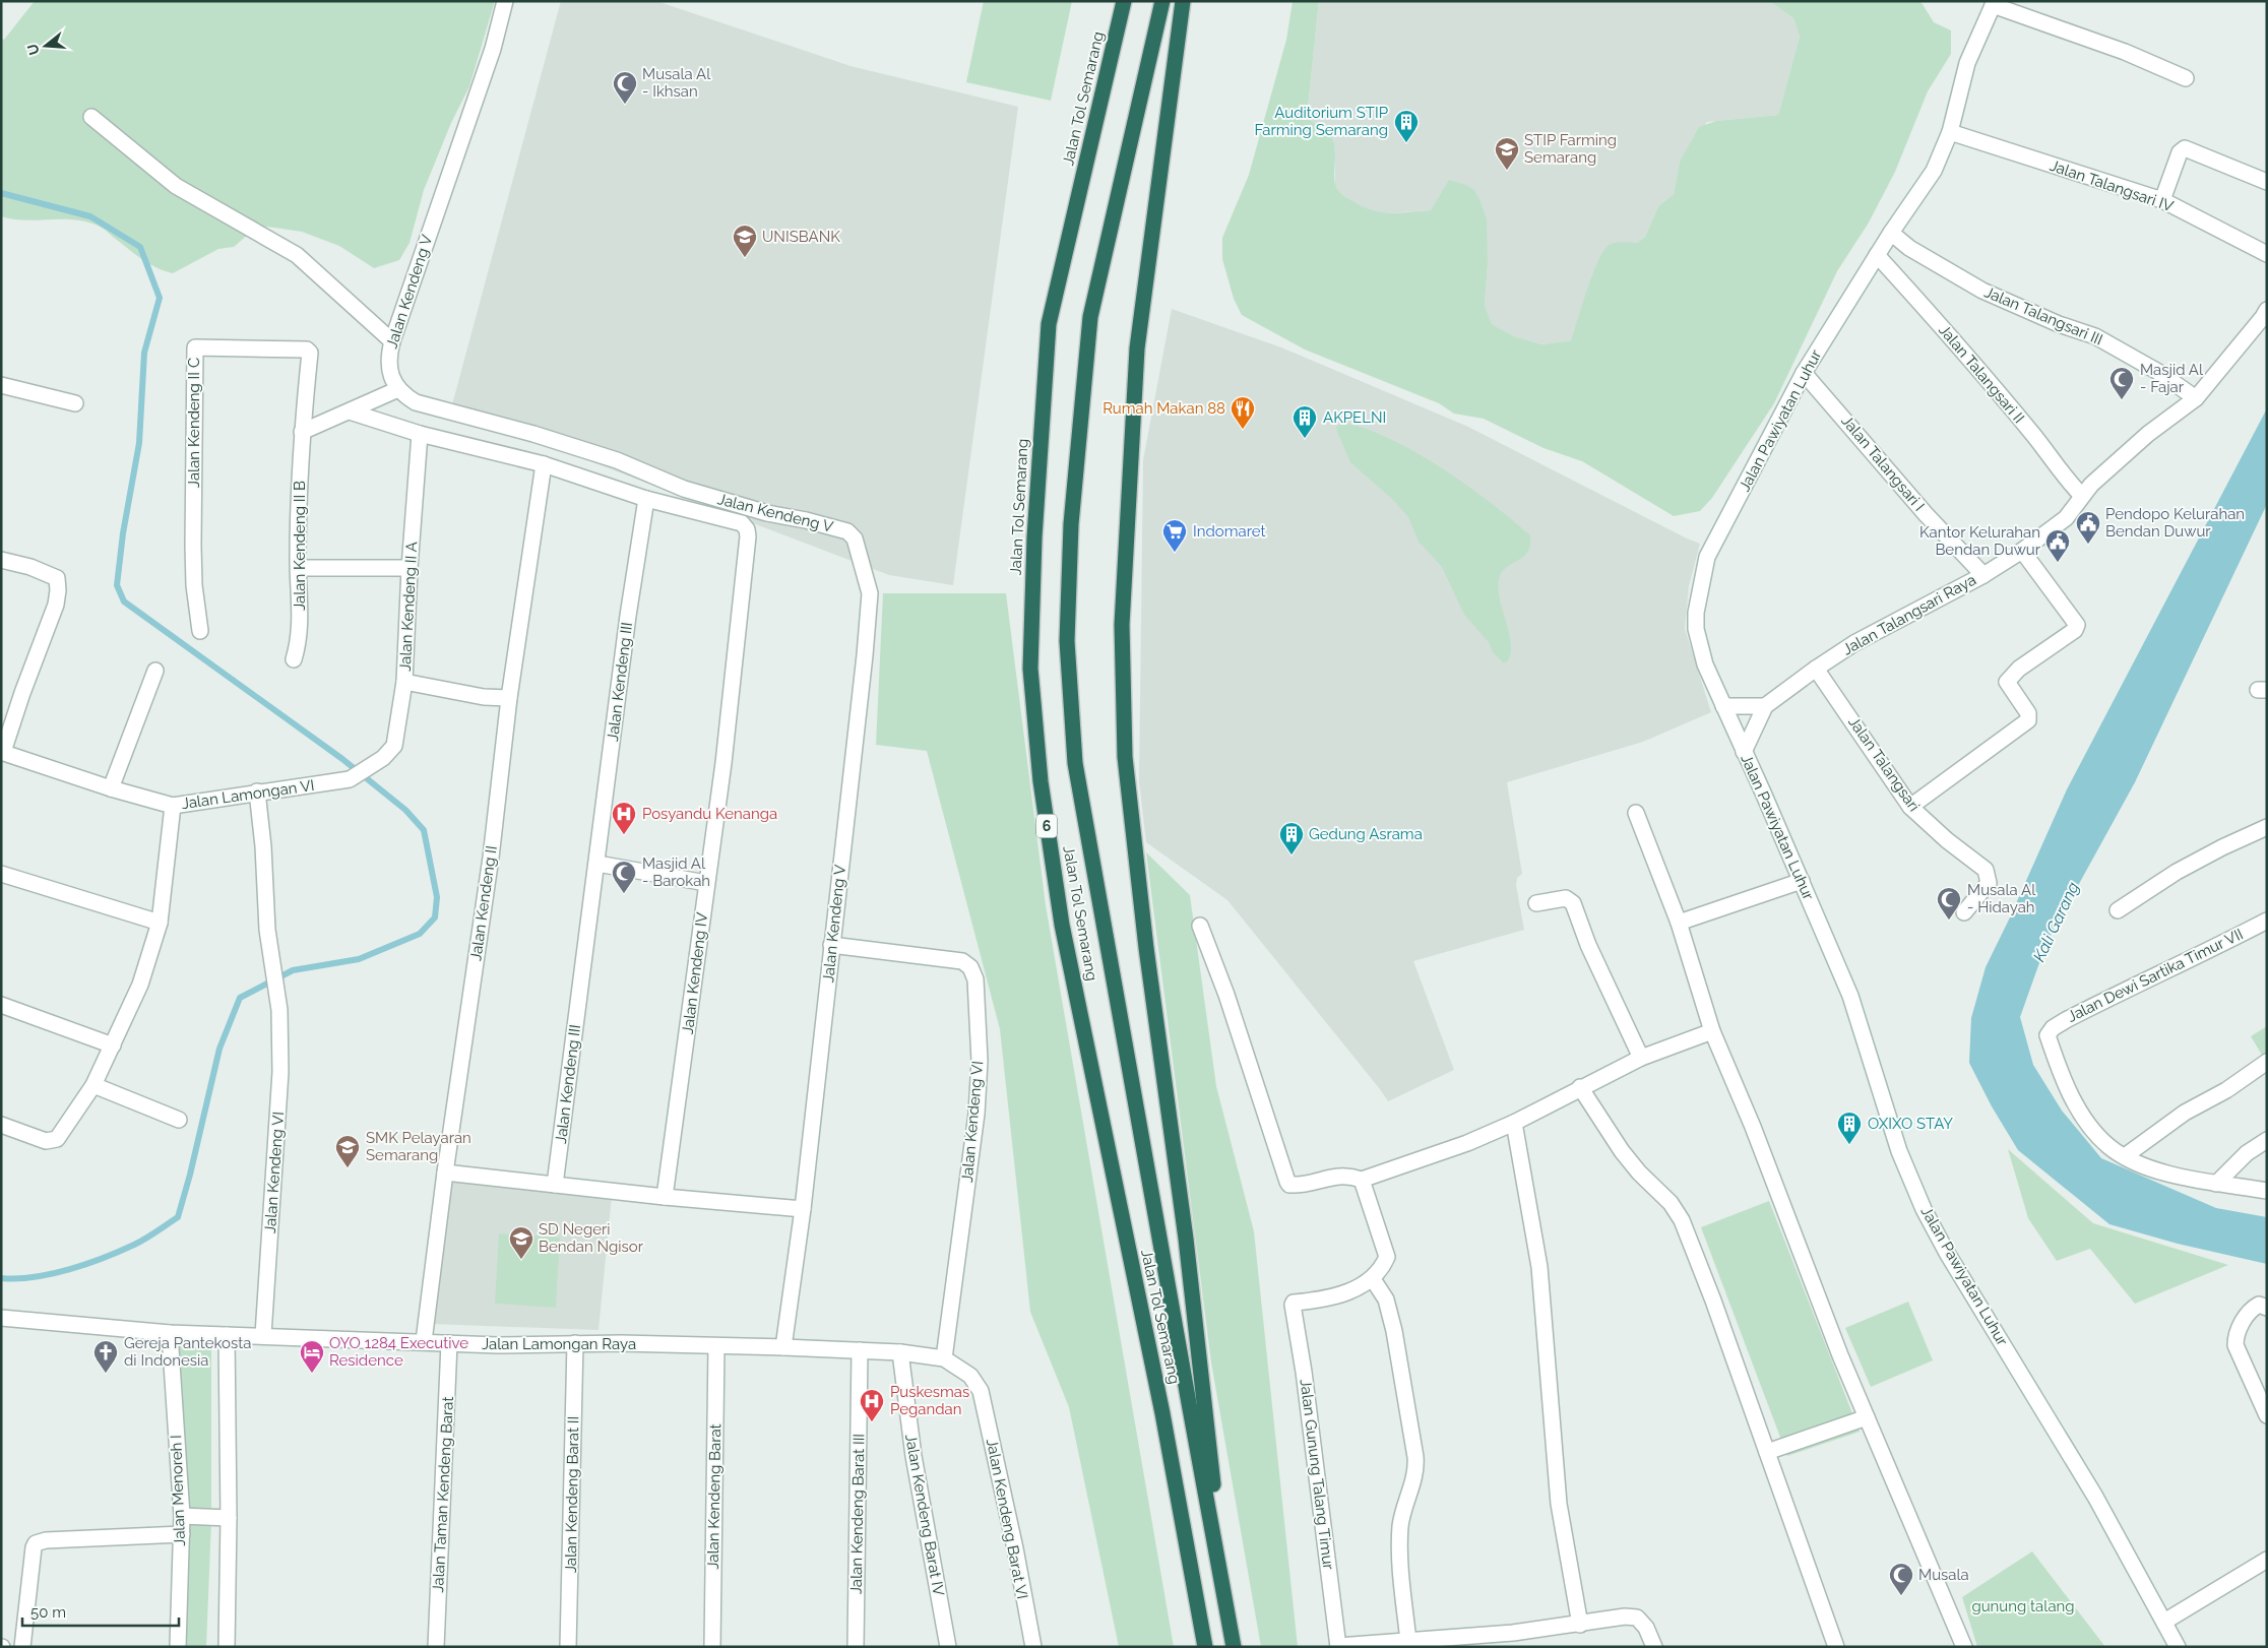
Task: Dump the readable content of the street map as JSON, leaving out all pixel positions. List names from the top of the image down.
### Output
{
  "streets": {
    "highway": ["Jalan Tol Semarang", "6"],
    "street": [
      "Jalan Talangsari IV",
      "Jalan Kendeng V",
      "Jalan Talangsari III",
      "Jalan Talangsari II",
      "Jalan Pawiyatan Luhur",
      "Jalan Kendeng II C",
      "Jalan Talangsari I",
      "Jalan Kendeng II B",
      "Jalan Kendeng II A",
      "Jalan Talangsari Raya",
      "Jalan Kendeng III",
      "Jalan Talangsari",
      "Jalan Lamongan VI",
      "Jalan Kendeng II",
      "Jalan Kendeng IV",
      "Jalan Dewi Sartika Timur VII",
      "Jalan Kendeng VI",
      "Jalan Lamongan Raya",
      "Jalan Gunung Talang Timur",
      "Jalan Menoreh I",
      "Jalan Taman Kendeng Barat",
      "Jalan Kendeng Barat II",
      "Jalan Kendeng Barat",
      "Jalan Kendeng Barat III",
      "Jalan Kendeng Barat IV",
      "Jalan Kendeng Barat VI"
    ]
  },
  "crossings": [
    ["Jalan Talangsari IV", "Jalan Pawiyatan Luhur"],
    ["Jalan Kendeng V", "Jalan Kendeng VI"],
    ["Jalan Kendeng V", "Jalan Lamongan Raya"],
    ["Jalan Talangsari III", "Jalan Talangsari II"],
    ["Jalan Talangsari III", "Jalan Pawiyatan Luhur"],
    ["Jalan Talangsari III", "Jalan Talangsari Raya"],
    ["Jalan Talangsari II", "Jalan Pawiyatan Luhur"],
    ["Jalan Talangsari II", "Jalan Talangsari Raya"],
    ["Jalan Pawiyatan Luhur", "Jalan Talangsari I"],
    ["Jalan Pawiyatan Luhur", "Jalan Talangsari Raya"],
    ["Jalan Kendeng II C", "Jalan Kendeng II B"],
    ["Jalan Talangsari I", "Jalan Talangsari Raya"],
    ["Jalan Kendeng II A", "Jalan Lamongan VI"],
    ["Jalan Talangsari Raya", "Jalan Talangsari"],
    ["Jalan Kendeng III", "Jalan Kendeng IV"],
    ["Jalan Lamongan VI", "Jalan Kendeng VI"],
    ["Jalan Kendeng II", "Jalan Lamongan Raya"],
    ["Jalan Kendeng VI", "Jalan Lamongan Raya"],
    ["Jalan Lamongan Raya", "Jalan Menoreh I"],
    ["Jalan Lamongan Raya", "Jalan Taman Kendeng Barat"],
    ["Jalan Lamongan Raya", "Jalan Kendeng Barat II"],
    ["Jalan Lamongan Raya", "Jalan Kendeng Barat"],
    ["Jalan Lamongan Raya", "Jalan Kendeng Barat III"],
    ["Jalan Lamongan Raya", "Jalan Kendeng Barat IV"],
    ["Jalan Lamongan Raya", "Jalan Kendeng Barat VI"]
  ],
  "water": ["Kali Garang"],
  "parks": ["gunung talang"],
  "places": {
    "mosque": [
      "Musala Al - Ikhsan",
      "Masjid Al - Fajar",
      "Masjid Al - Barokah",
      "Musala Al - Hidayah",
      "Musala"
    ],
    "building": [
      "Auditorium STIP Farming Semarang",
      "AKPELNI",
      "Gedung Asrama",
      "OXIXO STAY"
    ],
    "school or university": [
      "STIP Farming Semarang",
      "UNISBANK",
      "SMK Pelayaran Semarang",
      "SD Negeri Bendan Ngisor"
    ],
    "restaurant": ["Rumah Makan 88"],
    "public building": ["Pendopo Kelurahan Bendan Duwur", "Kantor Kelurahan Bendan Duwur"],
    "supermarket": ["Indomaret"],
    "hospital": ["Posyandu Kenanga", "Puskesmas Pegandan"],
    "church": ["Gereja Pantekosta di Indonesia"],
    "hotel": ["OYO 1284 Executive Residence"]
  },
  "scale_bar": "50 m",
  "north": "left"
}
